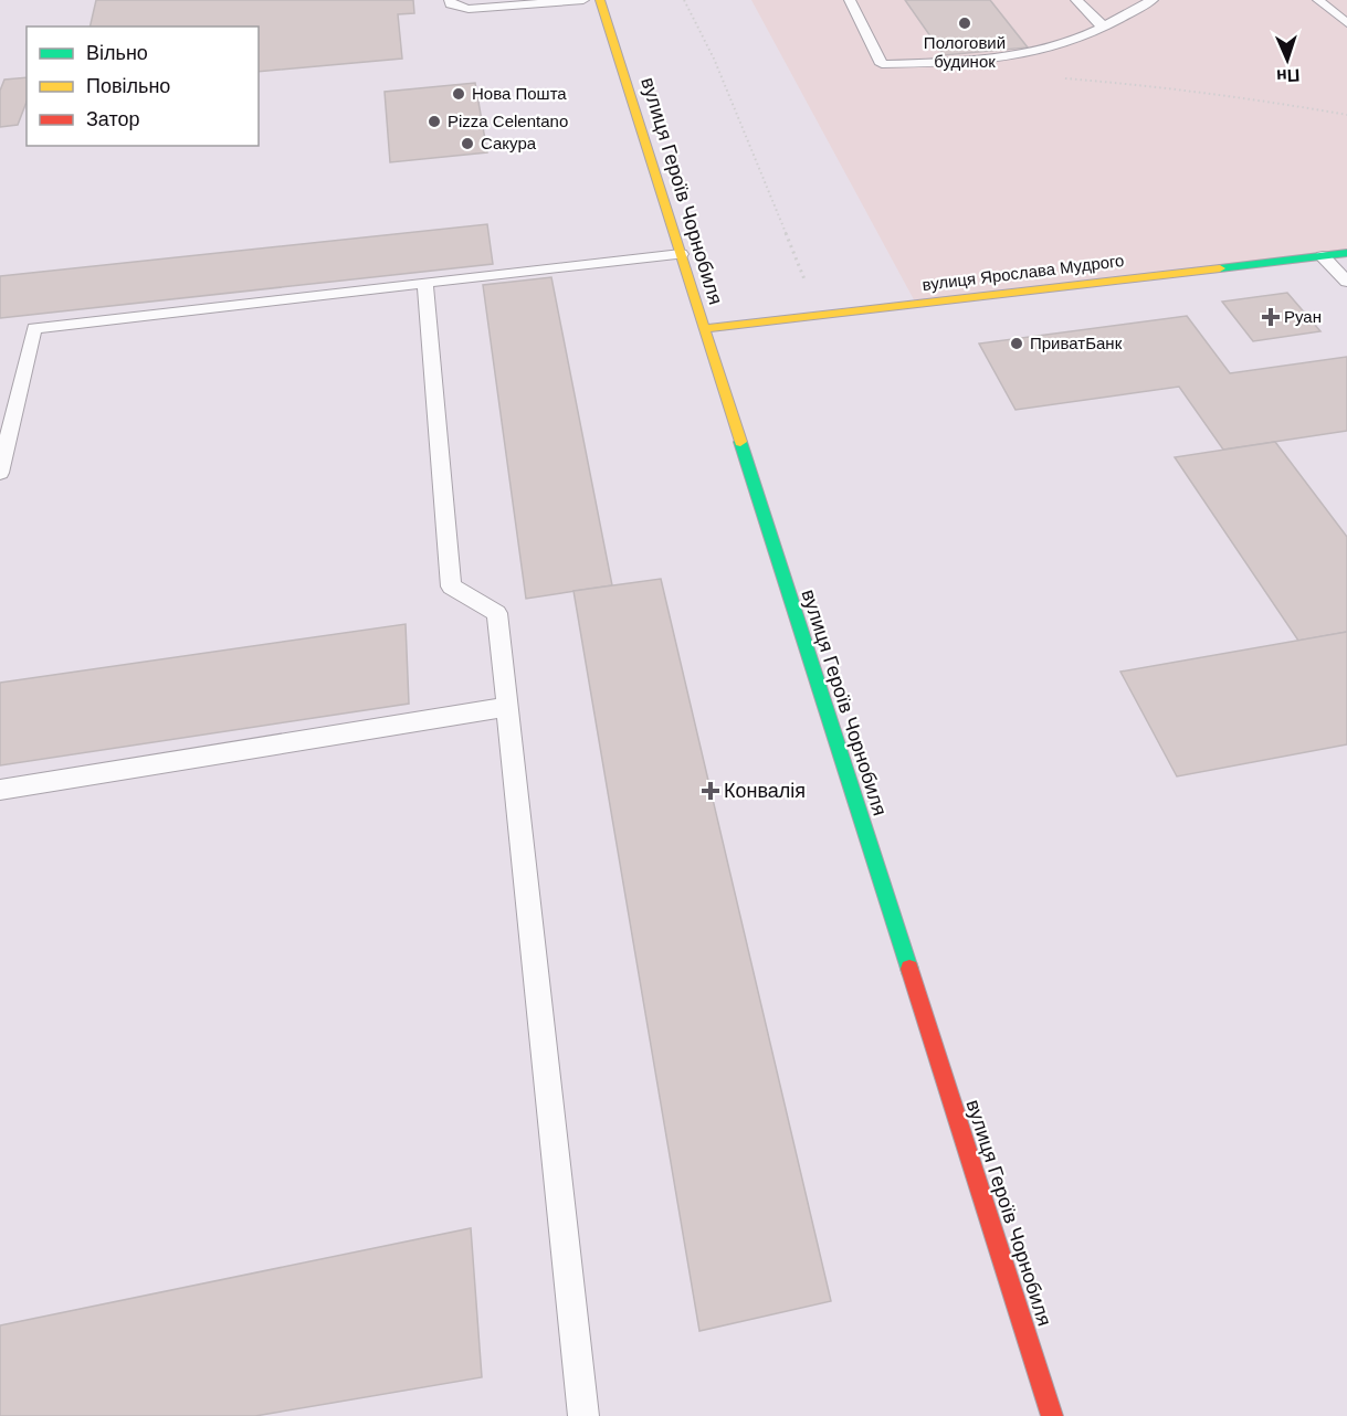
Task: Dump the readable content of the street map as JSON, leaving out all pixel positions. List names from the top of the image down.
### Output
{
  "streets": {
    "street": ["вулиця Героїв Чорнобиля", "вулиця Ярослава Мудрого"]
  },
  "crossings": [
    ["вулиця Героїв Чорнобиля", "вулиця Ярослава Мудрого"]
  ],
  "places": {
    "other": [
      "Пологовий будинок",
      "Нова Пошта",
      "Pizza Celentano",
      "Сакура",
      "ПриватБанк"
    ],
    "health": ["Руан", "Конвалія"]
  },
  "legend": ["Вільно", "Повільно", "Затор"],
  "north": "bottom"
}
